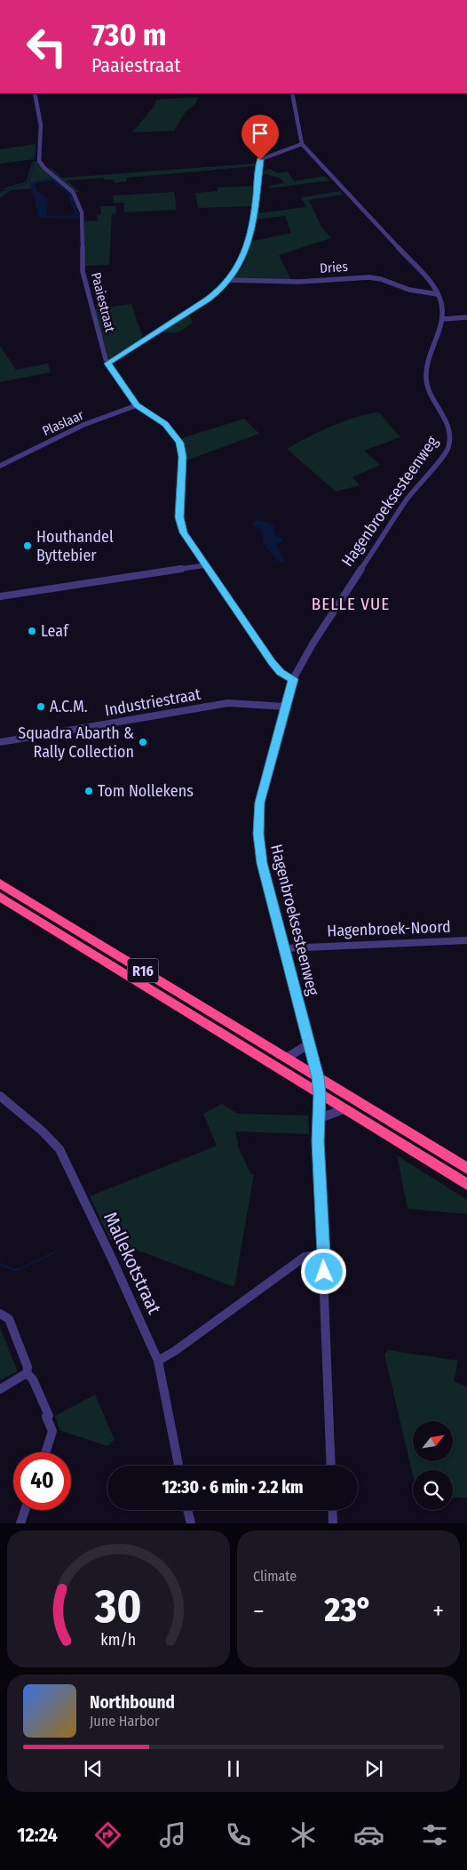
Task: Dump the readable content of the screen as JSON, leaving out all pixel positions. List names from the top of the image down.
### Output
{
  "streets": {
    "highway": ["R16"],
    "street": [
      "Dries",
      "Paaiestraat",
      "Plaslaar",
      "Hagenbroeksesteenweg",
      "Industriestraat",
      "Hagenbroek-Noord",
      "Mallekotstraat"
    ]
  },
  "crossings": [
    ["Dries", "Hagenbroeksesteenweg"],
    ["Paaiestraat", "Plaslaar"],
    ["Paaiestraat", "Hagenbroeksesteenweg"],
    ["Hagenbroeksesteenweg", "Industriestraat"],
    ["Hagenbroeksesteenweg", "Hagenbroek-Noord"],
    ["Hagenbroeksesteenweg", "R16"]
  ],
  "districts": ["BELLE VUE"],
  "places": [
    "Houthandel Byttebier",
    "Leaf",
    "A.C.M.",
    "Squadra Abarth & Rally Collection",
    "Tom Nollekens"
  ],
  "north": "top right",
  "page": {
    "turn": ["730 m", "Paaiestraat"],
    "limit": "40",
    "trip": "12:30 · 6 min · 2.2 km",
    "tile": "Climate",
    "heat": ["−", "23°", "+"],
    "song": ["Northbound", "June Harbor"],
    "tabs": "12:24",
    "gauge": ["30", "km/h"]
  }
}
